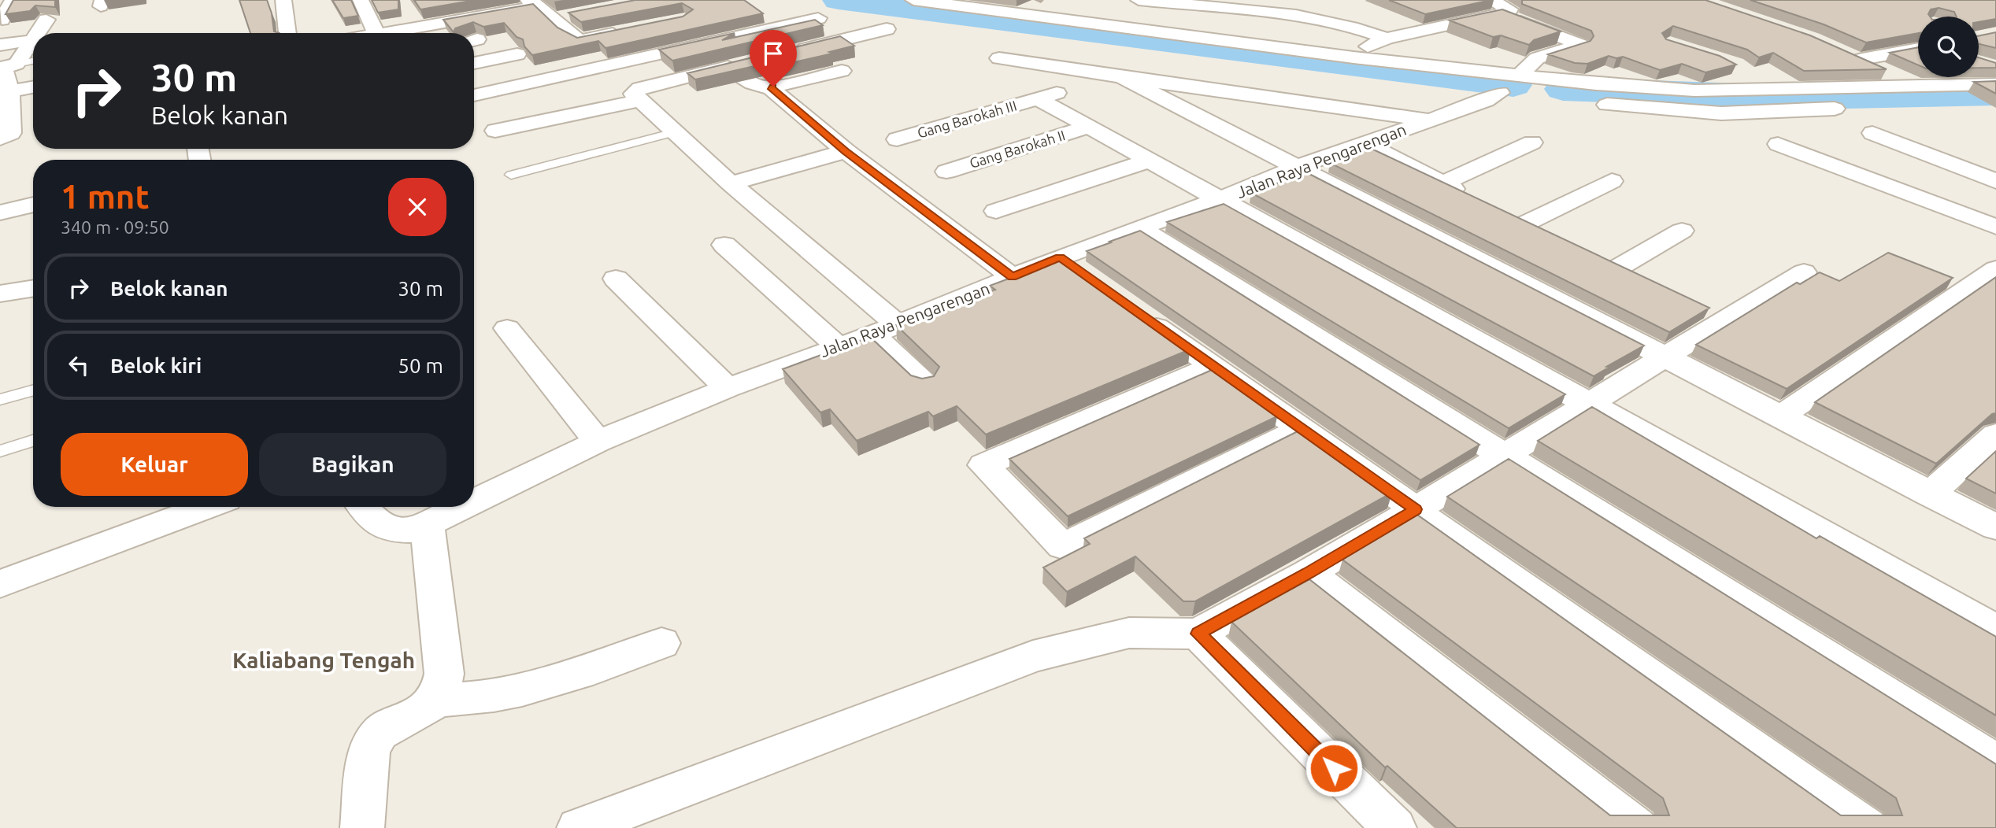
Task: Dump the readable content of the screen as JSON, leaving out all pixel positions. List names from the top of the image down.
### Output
{
  "streets": {
    "street": ["Gang Barokah III", "Gang Barokah II", "Jalan Raya Pengarengan"]
  },
  "districts": ["Kaliabang Tengah"],
  "page": {
    "turn": ["30 m", "Belok kanan"],
    "heading": ["1 mnt", "340 m · 09:50"],
    "list": [
      {
        "name": "Belok kanan",
        "value": "30 m"
      },
      {
        "name": "Belok kiri",
        "value": "50 m"
      }
    ],
    "buttons": ["Keluar", "Bagikan"]
  }
}
